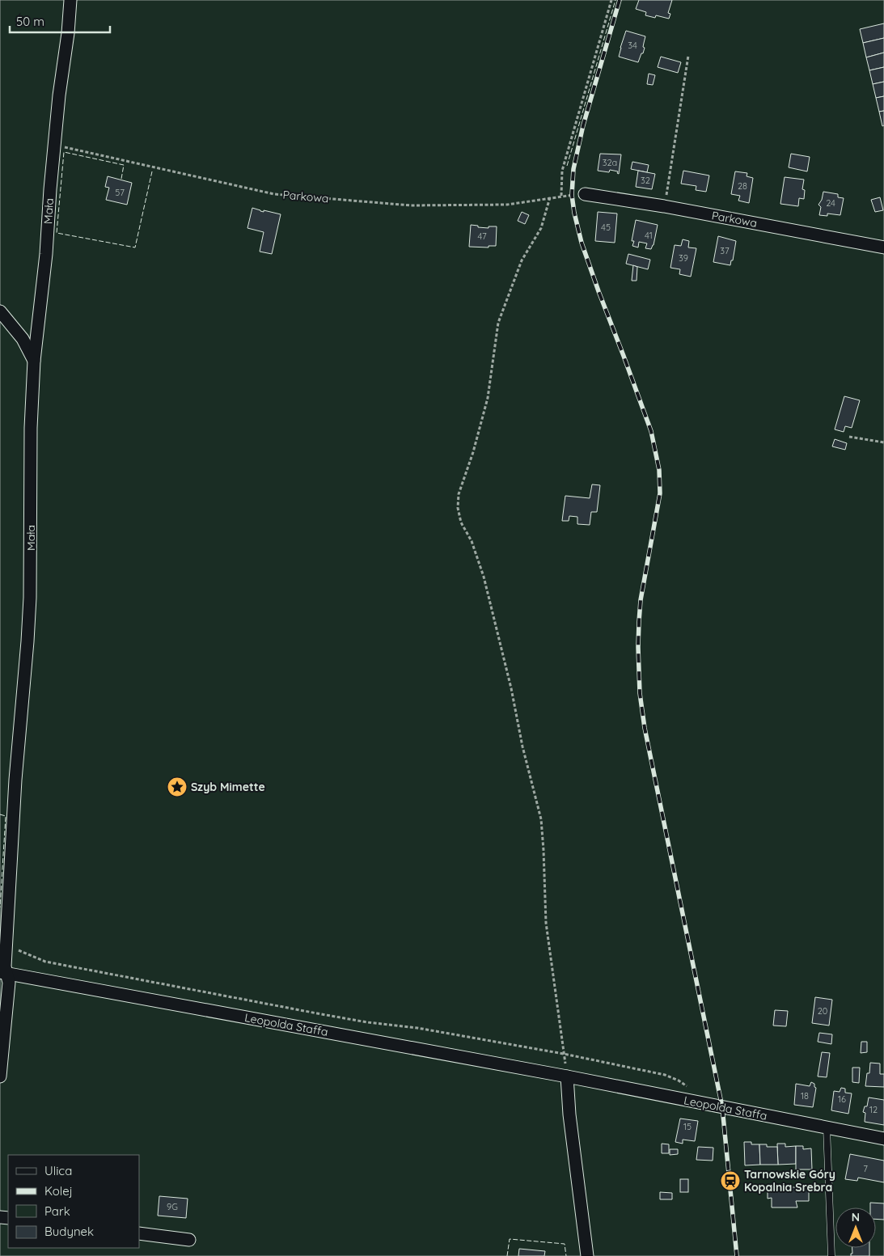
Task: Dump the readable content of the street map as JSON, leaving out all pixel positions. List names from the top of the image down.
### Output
{
  "streets": {
    "street": ["Parkowa", "Mała", "Leopolda Staffa"]
  },
  "crossings": [
    ["Parkowa", "Mała"],
    ["Mała", "Leopolda Staffa"]
  ],
  "places": {
    "place": ["Szyb Mimette"],
    "station": ["Tarnowskie Góry Kopalnia Srebra"]
  },
  "house_numbers": [
    "34",
    "32a",
    "32",
    "28",
    "57",
    "24",
    "45",
    "41",
    "47",
    "37",
    "39",
    "20",
    "18",
    "16",
    "12",
    "15",
    "7",
    "9G"
  ],
  "legend": [
    "Ulica",
    "Kolej",
    "Park",
    "Budynek"
  ],
  "scale_bar": "50 m",
  "north": "top"
}
